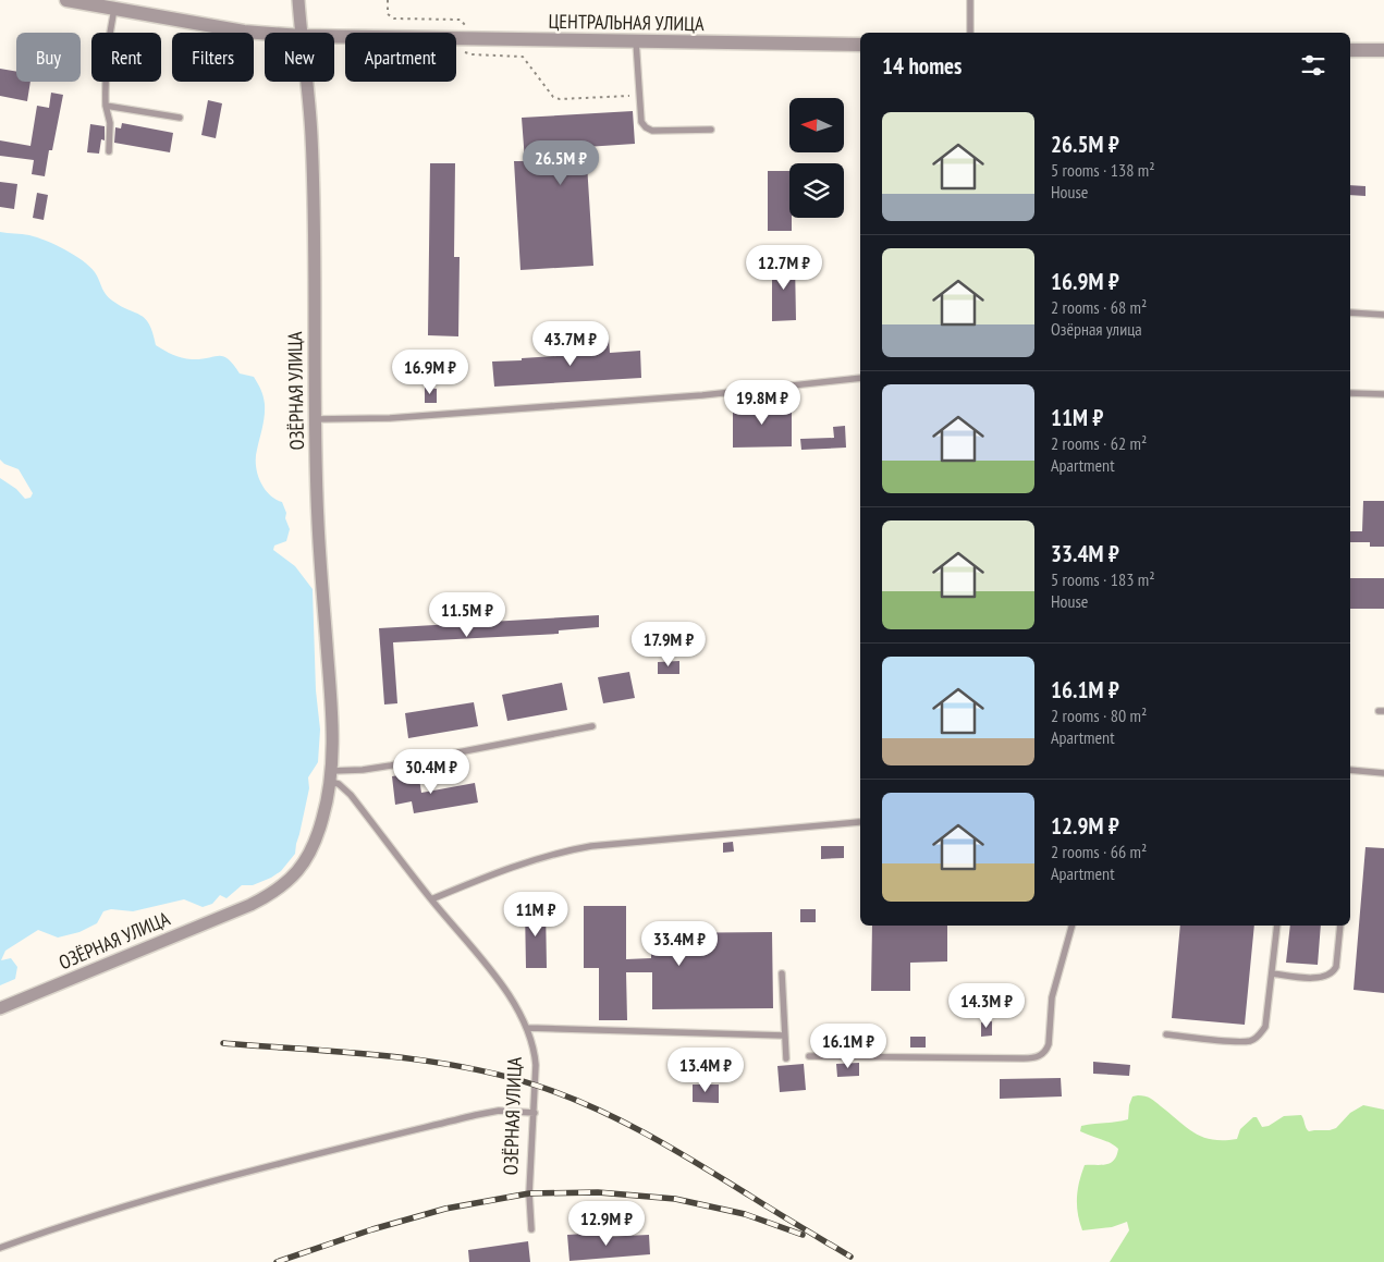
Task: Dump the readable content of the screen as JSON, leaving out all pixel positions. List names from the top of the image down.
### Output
{
  "streets": {
    "street": ["ЦЕНТРАЛЬНАЯ УЛИЦА", "ОЗЁРНАЯ УЛИЦА"]
  },
  "north": "left",
  "page": {
    "chip": [
      "Buy",
      "Rent",
      "Filters",
      "New",
      "Apartment"
    ],
    "heading": "14 homes",
    "list": [
      {
        "name": "26.5M ₽",
        "note": "5 rooms · 138 m² · House"
      },
      {
        "name": "16.9M ₽",
        "note": "2 rooms · 68 m² · Озёрная улица"
      },
      {
        "name": "11M ₽",
        "note": "2 rooms · 62 m² · Apartment"
      },
      {
        "name": "33.4M ₽",
        "note": "5 rooms · 183 m² · House"
      },
      {
        "name": "16.1M ₽",
        "note": "2 rooms · 80 m² · Apartment"
      },
      {
        "name": "12.9M ₽",
        "note": "2 rooms · 66 m² · Apartment"
      }
    ],
    "price": [
      "26.5M ₽",
      "12.7M ₽",
      "43.7M ₽",
      "16.9M ₽",
      "19.8M ₽",
      "11.5M ₽",
      "17.9M ₽",
      "30.4M ₽",
      "11M ₽",
      "33.4M ₽",
      "14.3M ₽",
      "16.1M ₽",
      "13.4M ₽",
      "12.9M ₽"
    ]
  }
}
